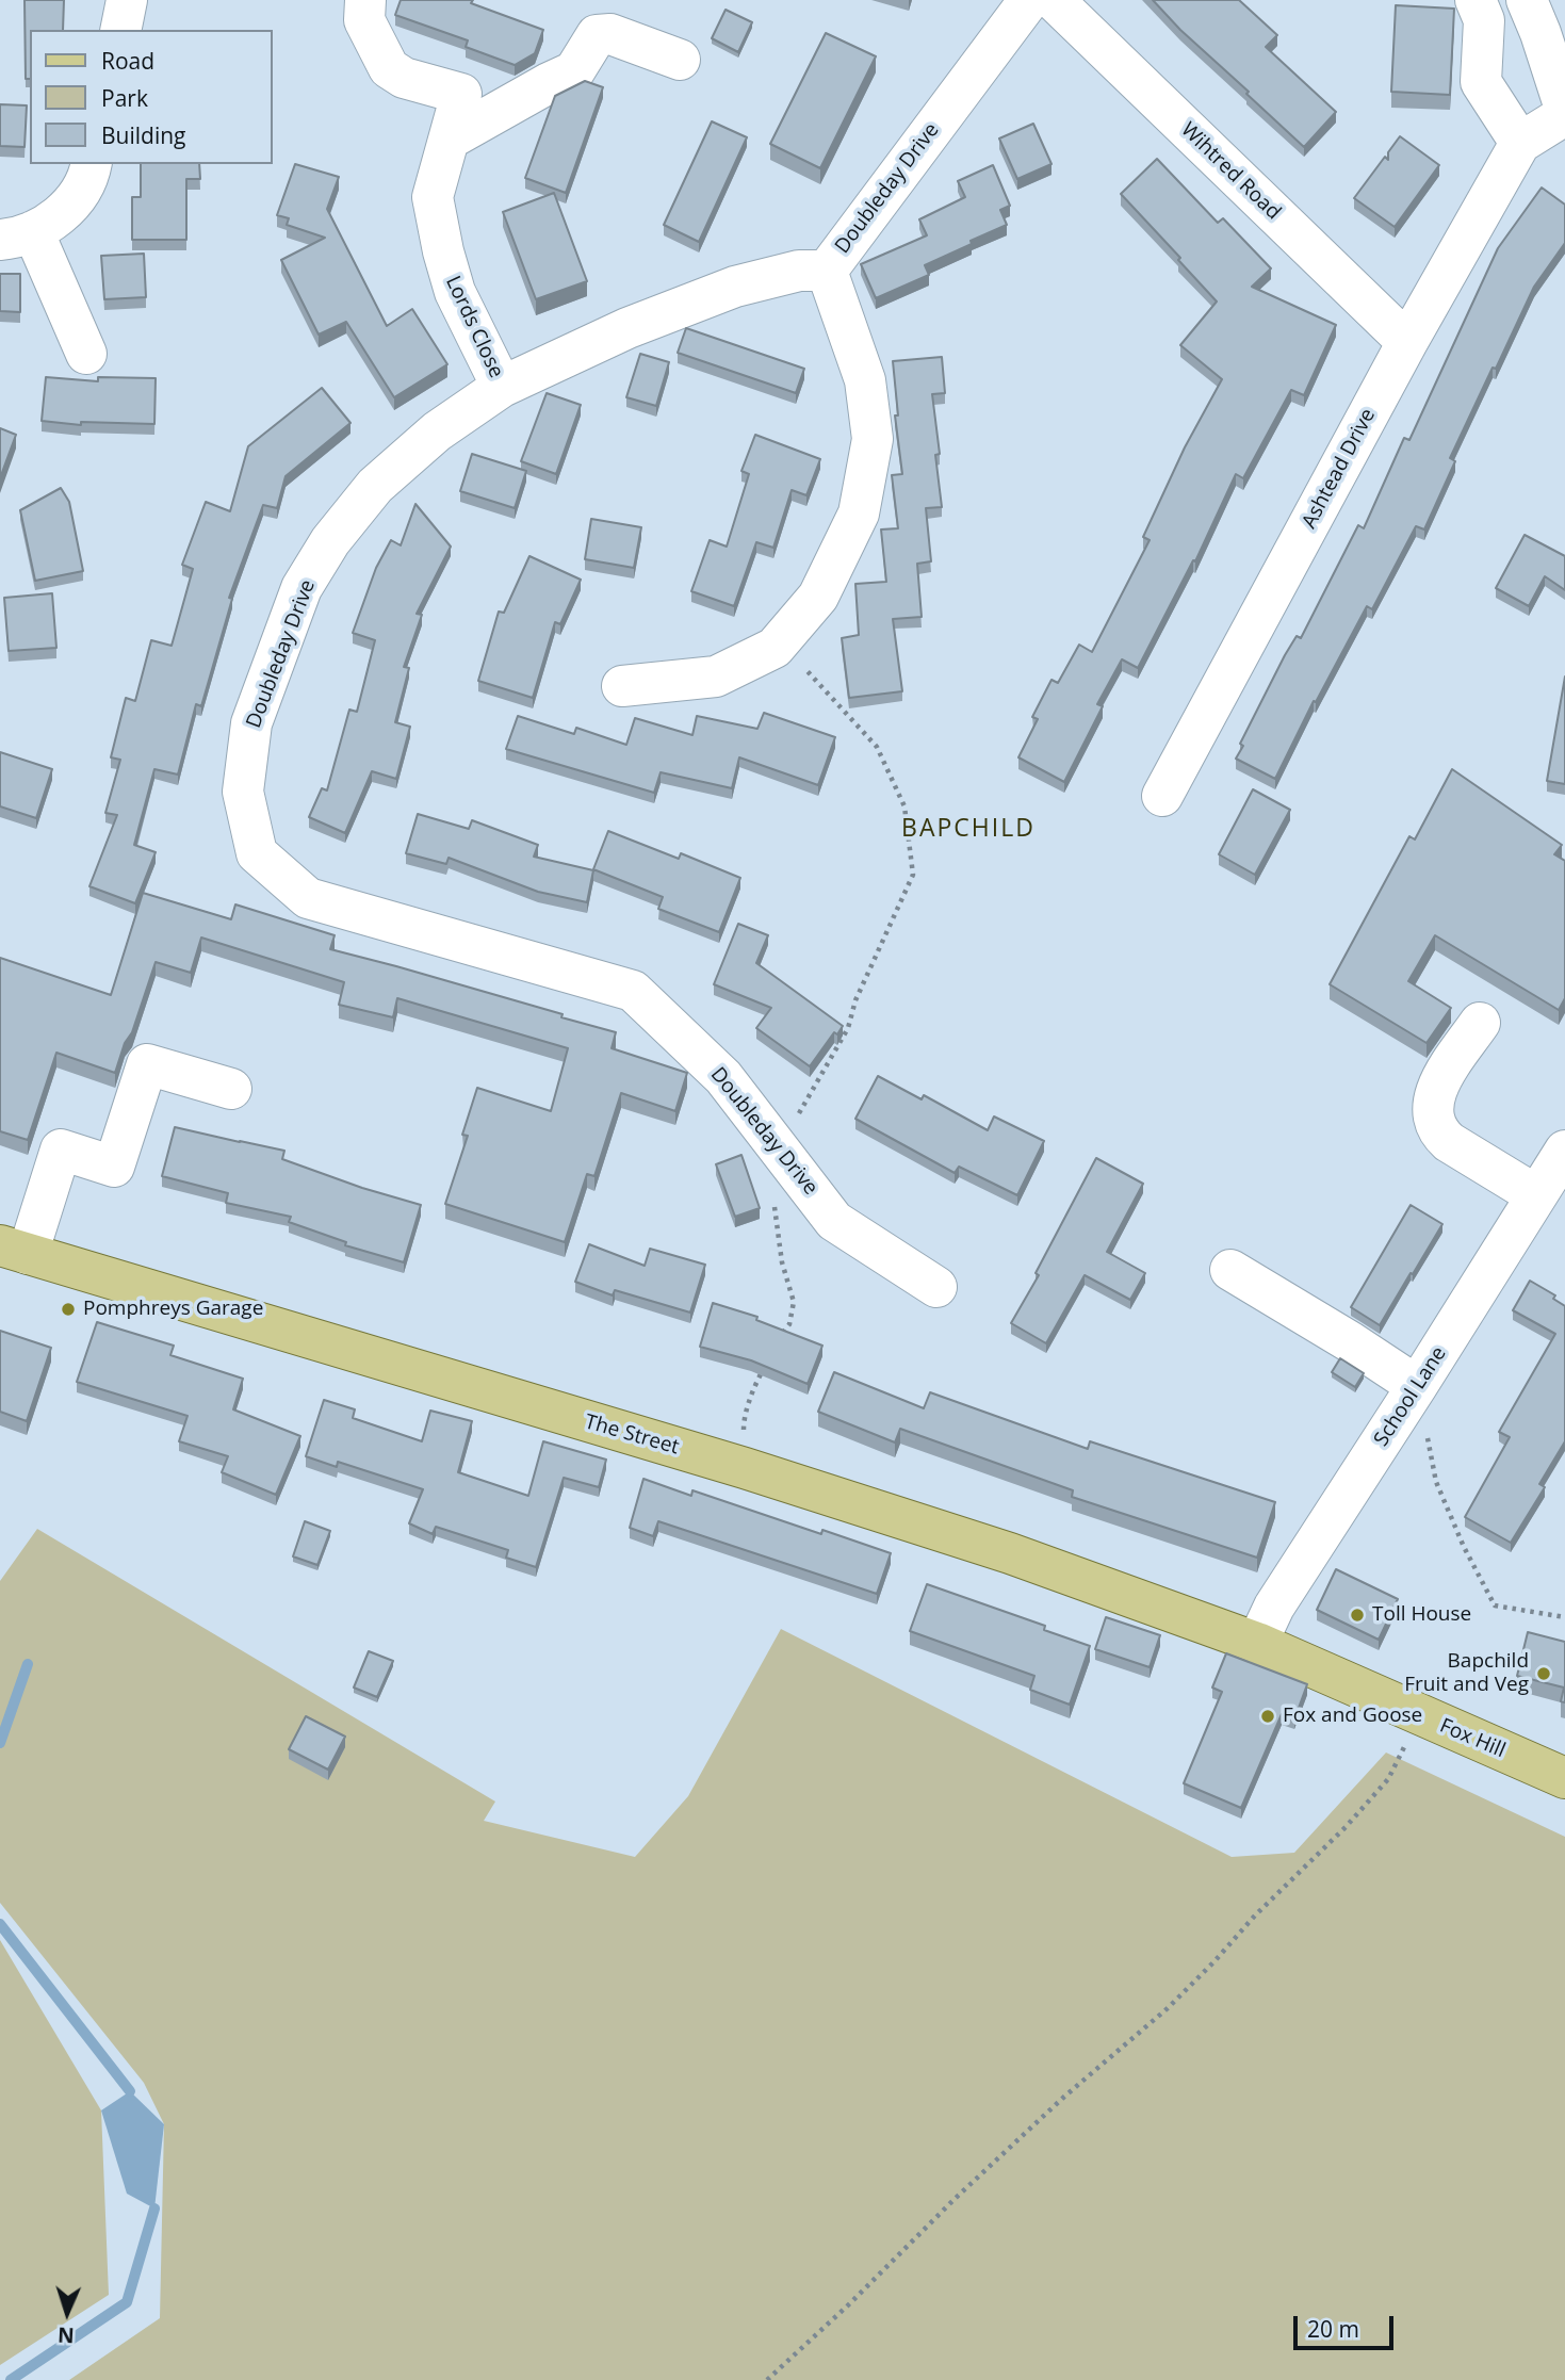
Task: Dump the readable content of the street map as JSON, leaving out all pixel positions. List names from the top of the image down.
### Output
{
  "streets": {
    "main road": ["The Street", "Fox Hill"],
    "street": [
      "Wihtred Road",
      "Doubleday Drive",
      "Lords Close",
      "Ashtead Drive",
      "School Lane"
    ]
  },
  "crossings": [
    ["Wihtred Road", "Ashtead Drive"],
    ["Doubleday Drive", "Lords Close"],
    ["School Lane", "The Street"],
    ["School Lane", "Fox Hill"],
    ["The Street", "Fox Hill"]
  ],
  "districts": ["BAPCHILD"],
  "places": [
    "Pomphreys Garage",
    "Toll House",
    "Bapchild Fruit and Veg",
    "Fox and Goose"
  ],
  "legend": ["Road", "Park", "Building"],
  "scale_bar": "20 m",
  "north": "bottom"
}
